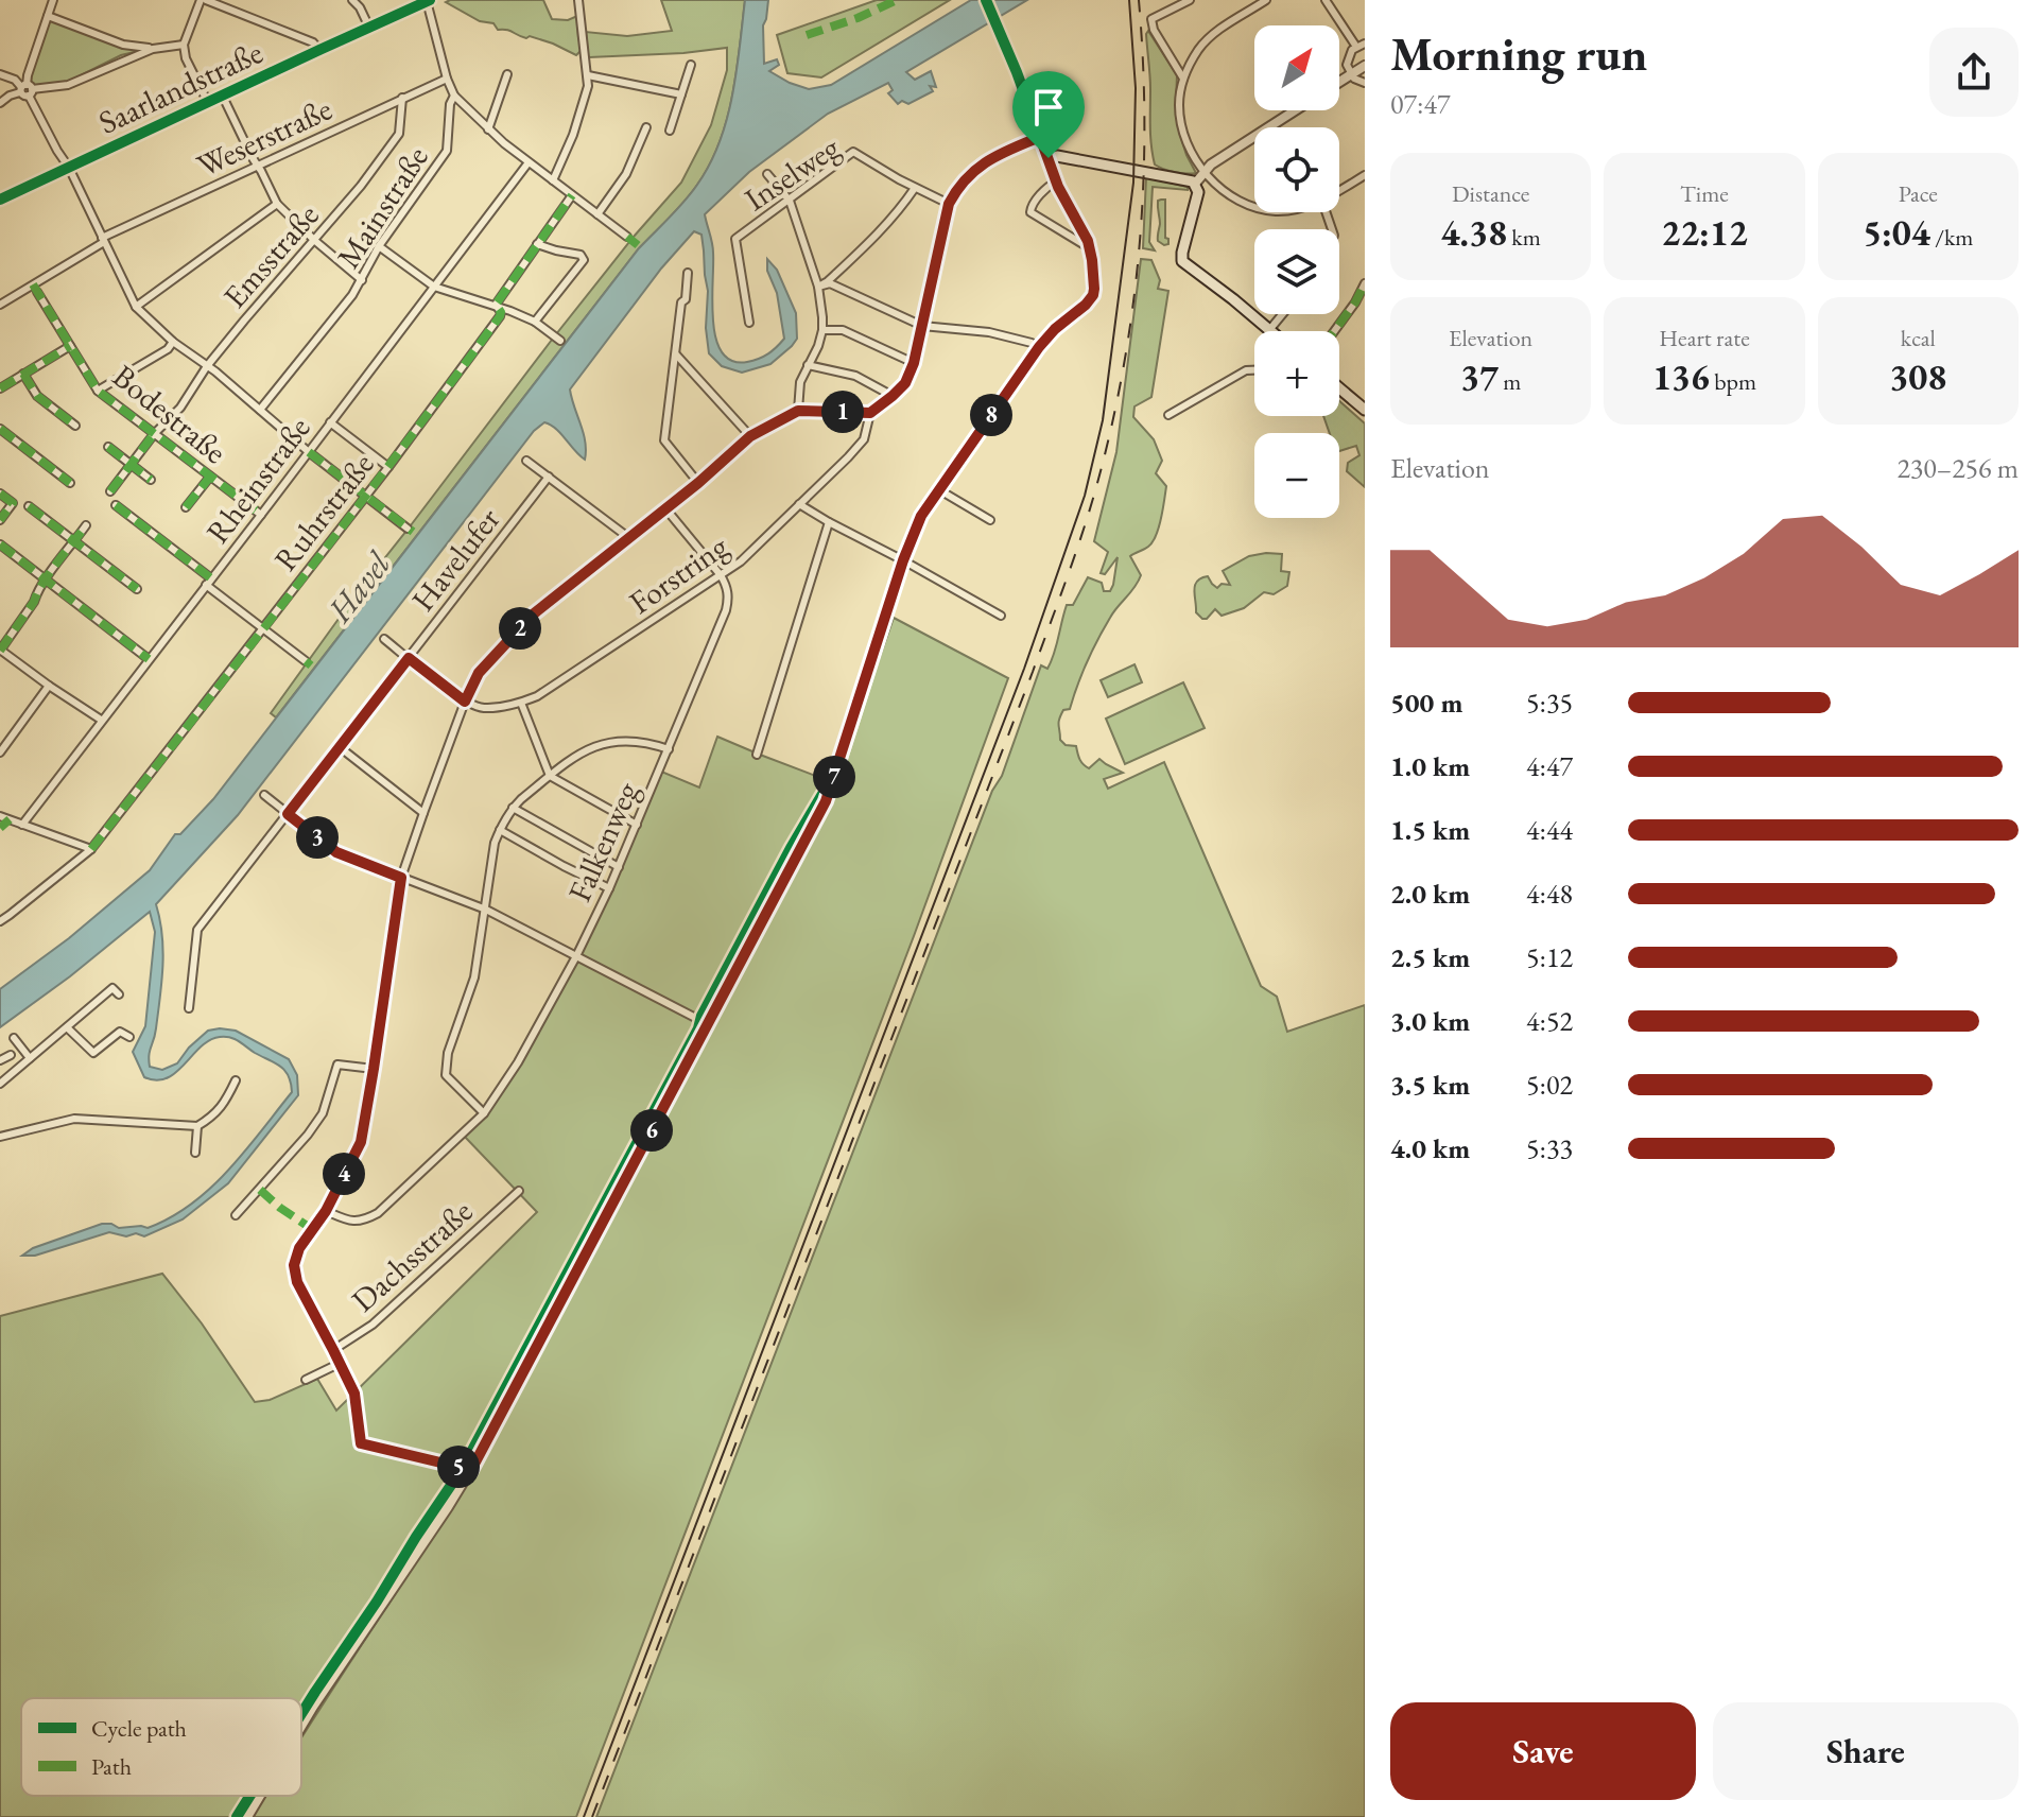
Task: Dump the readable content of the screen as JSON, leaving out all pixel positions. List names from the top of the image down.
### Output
{
  "streets": {
    "street": [
      "Saarlandstraße",
      "Weserstraße",
      "Inselweg",
      "Mainstraße",
      "Emsstraße",
      "Bodestraße",
      "Rheinstraße",
      "Ruhrstraße",
      "Havelufer",
      "Forstring",
      "Falkenweg",
      "Dachsstraße"
    ]
  },
  "crossings": [
    ["Weserstraße", "Emsstraße"],
    ["Emsstraße", "Bodestraße"],
    ["Bodestraße", "Rheinstraße"],
    ["Forstring", "Falkenweg"]
  ],
  "water": ["Havel"],
  "legend": ["Cycle path", "Path"],
  "north": "top right",
  "page": {
    "heading": ["Morning run", "07:47"],
    "map_buttons": ["+", "−"],
    "stats": [
      ["Distance", "4.38 km"],
      ["Time", "22:12"],
      ["Pace", "5:04 /km"],
      ["Elevation", "37 m"],
      ["Heart rate", "136 bpm"],
      ["kcal", "308"]
    ],
    "pins": [
      "1",
      "8",
      "2",
      "7",
      "3",
      "6",
      "4",
      "5"
    ],
    "chart": ["Elevation", "230–256 m"],
    "list": [
      {
        "name": "500 m",
        "note": "5:35"
      },
      {
        "name": "1.0 km",
        "note": "4:47"
      },
      {
        "name": "1.5 km",
        "note": "4:44"
      },
      {
        "name": "2.0 km",
        "note": "4:48"
      },
      {
        "name": "2.5 km",
        "note": "5:12"
      },
      {
        "name": "3.0 km",
        "note": "4:52"
      },
      {
        "name": "3.5 km",
        "note": "5:02"
      },
      {
        "name": "4.0 km",
        "note": "5:33"
      }
    ],
    "buttons": ["Save", "Share"]
  }
}
